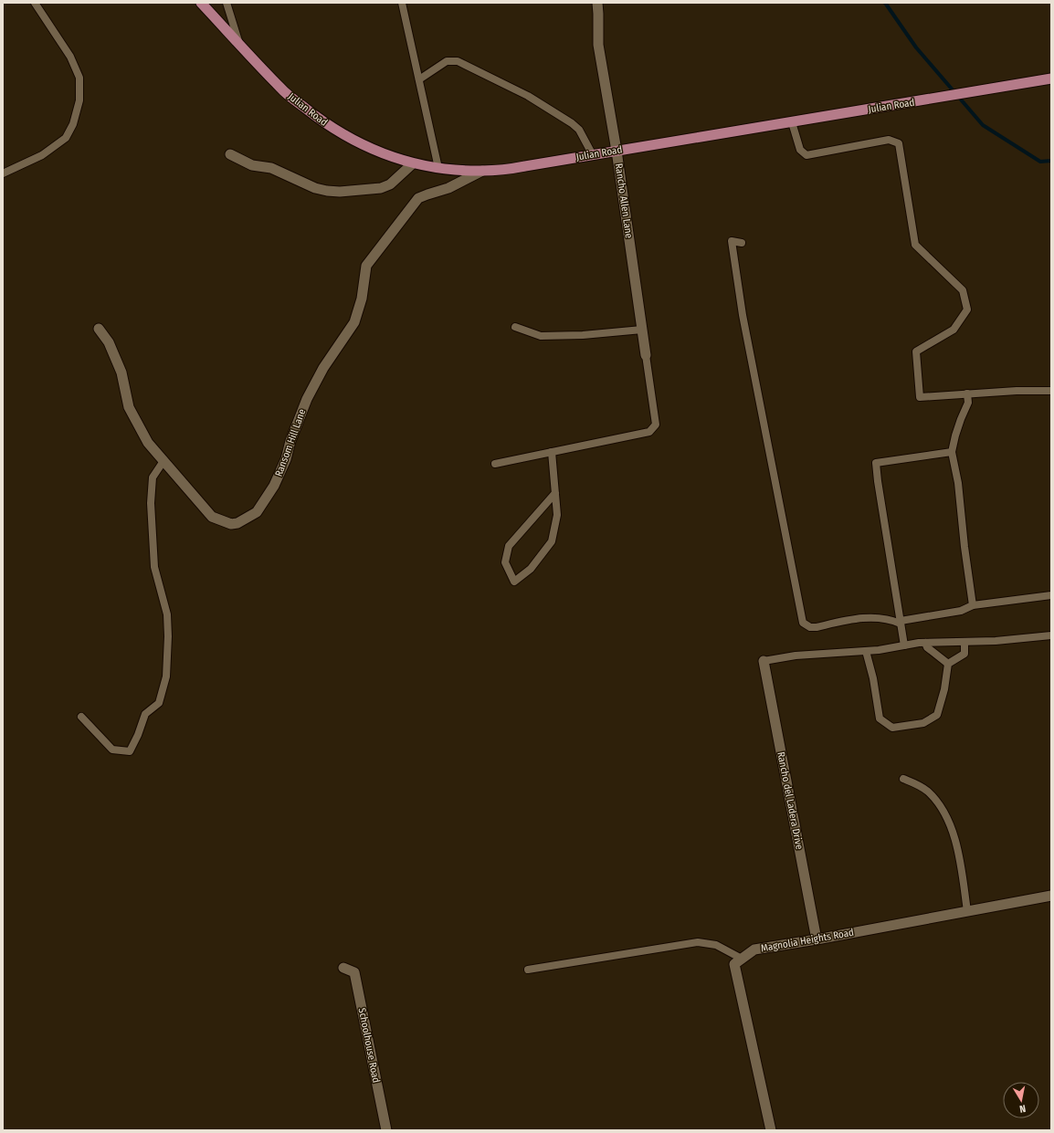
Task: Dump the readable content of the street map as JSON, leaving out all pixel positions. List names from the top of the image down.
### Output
{
  "streets": {
    "main road": ["Julian Road"],
    "street": [
      "Rancho Allen Lane",
      "Ransom Hill Lane",
      "Rancho del Ladera Drive",
      "Magnolia Heights Road",
      "Schoolhouse Road"
    ]
  },
  "crossings": [
    ["Julian Road", "Rancho Allen Lane"],
    ["Julian Road", "Ransom Hill Lane"],
    ["Rancho del Ladera Drive", "Magnolia Heights Road"]
  ],
  "north": "bottom"
}
